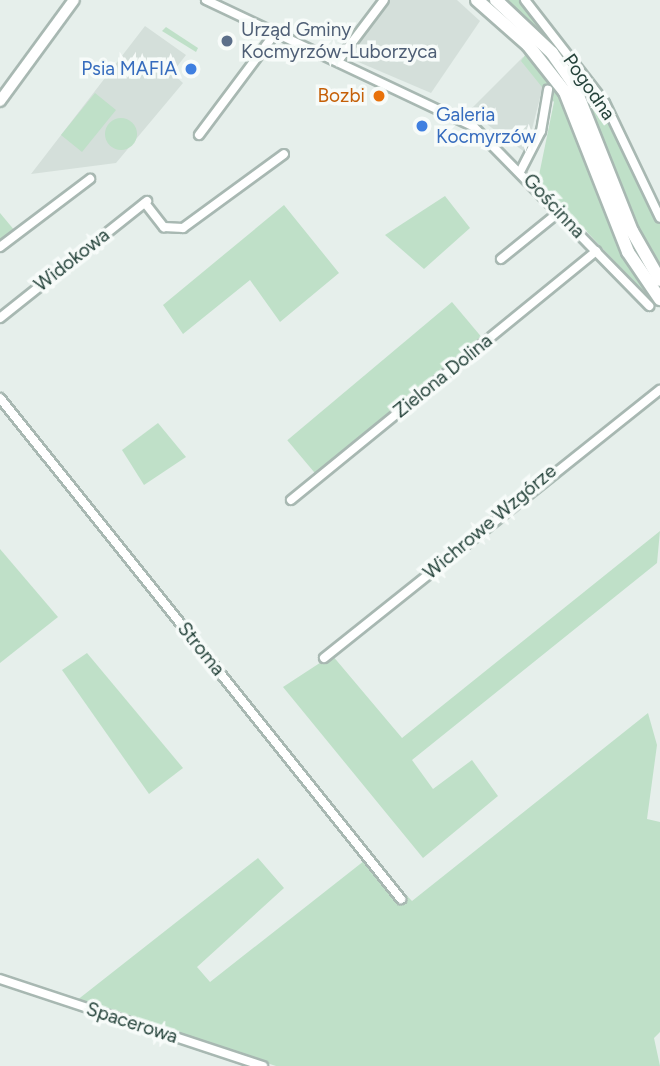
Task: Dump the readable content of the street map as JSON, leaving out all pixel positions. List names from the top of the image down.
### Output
{
  "streets": {
    "street": [
      "Pogodna",
      "Gościnna",
      "Widokowa",
      "Zielona Dolina",
      "Wichrowe Wzgórze",
      "Stroma",
      "Spacerowa"
    ]
  },
  "crossings": [
    ["Gościnna", "Zielona Dolina"]
  ],
  "places": [
    "Urząd Gminy Kocmyrzów-Luborzyca",
    "Psia MAFIA",
    "Bozbi",
    "Galeria Kocmyrzów"
  ]
}
